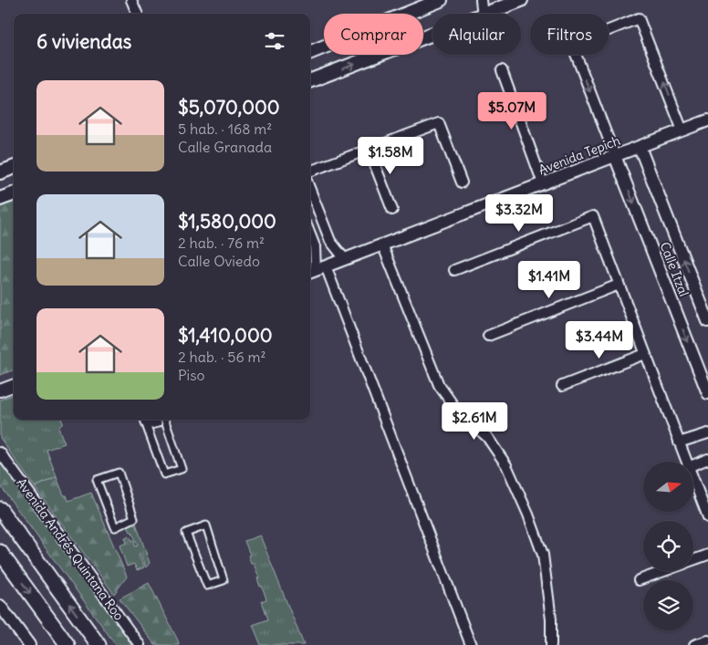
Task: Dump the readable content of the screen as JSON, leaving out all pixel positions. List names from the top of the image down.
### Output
{
  "streets": {
    "street": ["Avenida Tepich", "Calle Itzal", "Avenida Andrés Quintana Roo"]
  },
  "crossings": [
    ["Avenida Tepich", "Calle Itzal"]
  ],
  "north": "right",
  "page": {
    "chip": ["Comprar", "Alquilar", "Filtros"],
    "heading": "6 viviendas",
    "list": [
      {
        "name": "$5,070,000",
        "note": "5 hab. · 168 m² · Calle Granada"
      },
      {
        "name": "$1,580,000",
        "note": "2 hab. · 76 m² · Calle Oviedo"
      },
      {
        "name": "$1,410,000",
        "note": "2 hab. · 56 m² · Piso"
      }
    ],
    "price": [
      "$5.07M",
      "$1.58M",
      "$3.32M",
      "$1.41M",
      "$3.44M",
      "$2.61M"
    ]
  }
}
